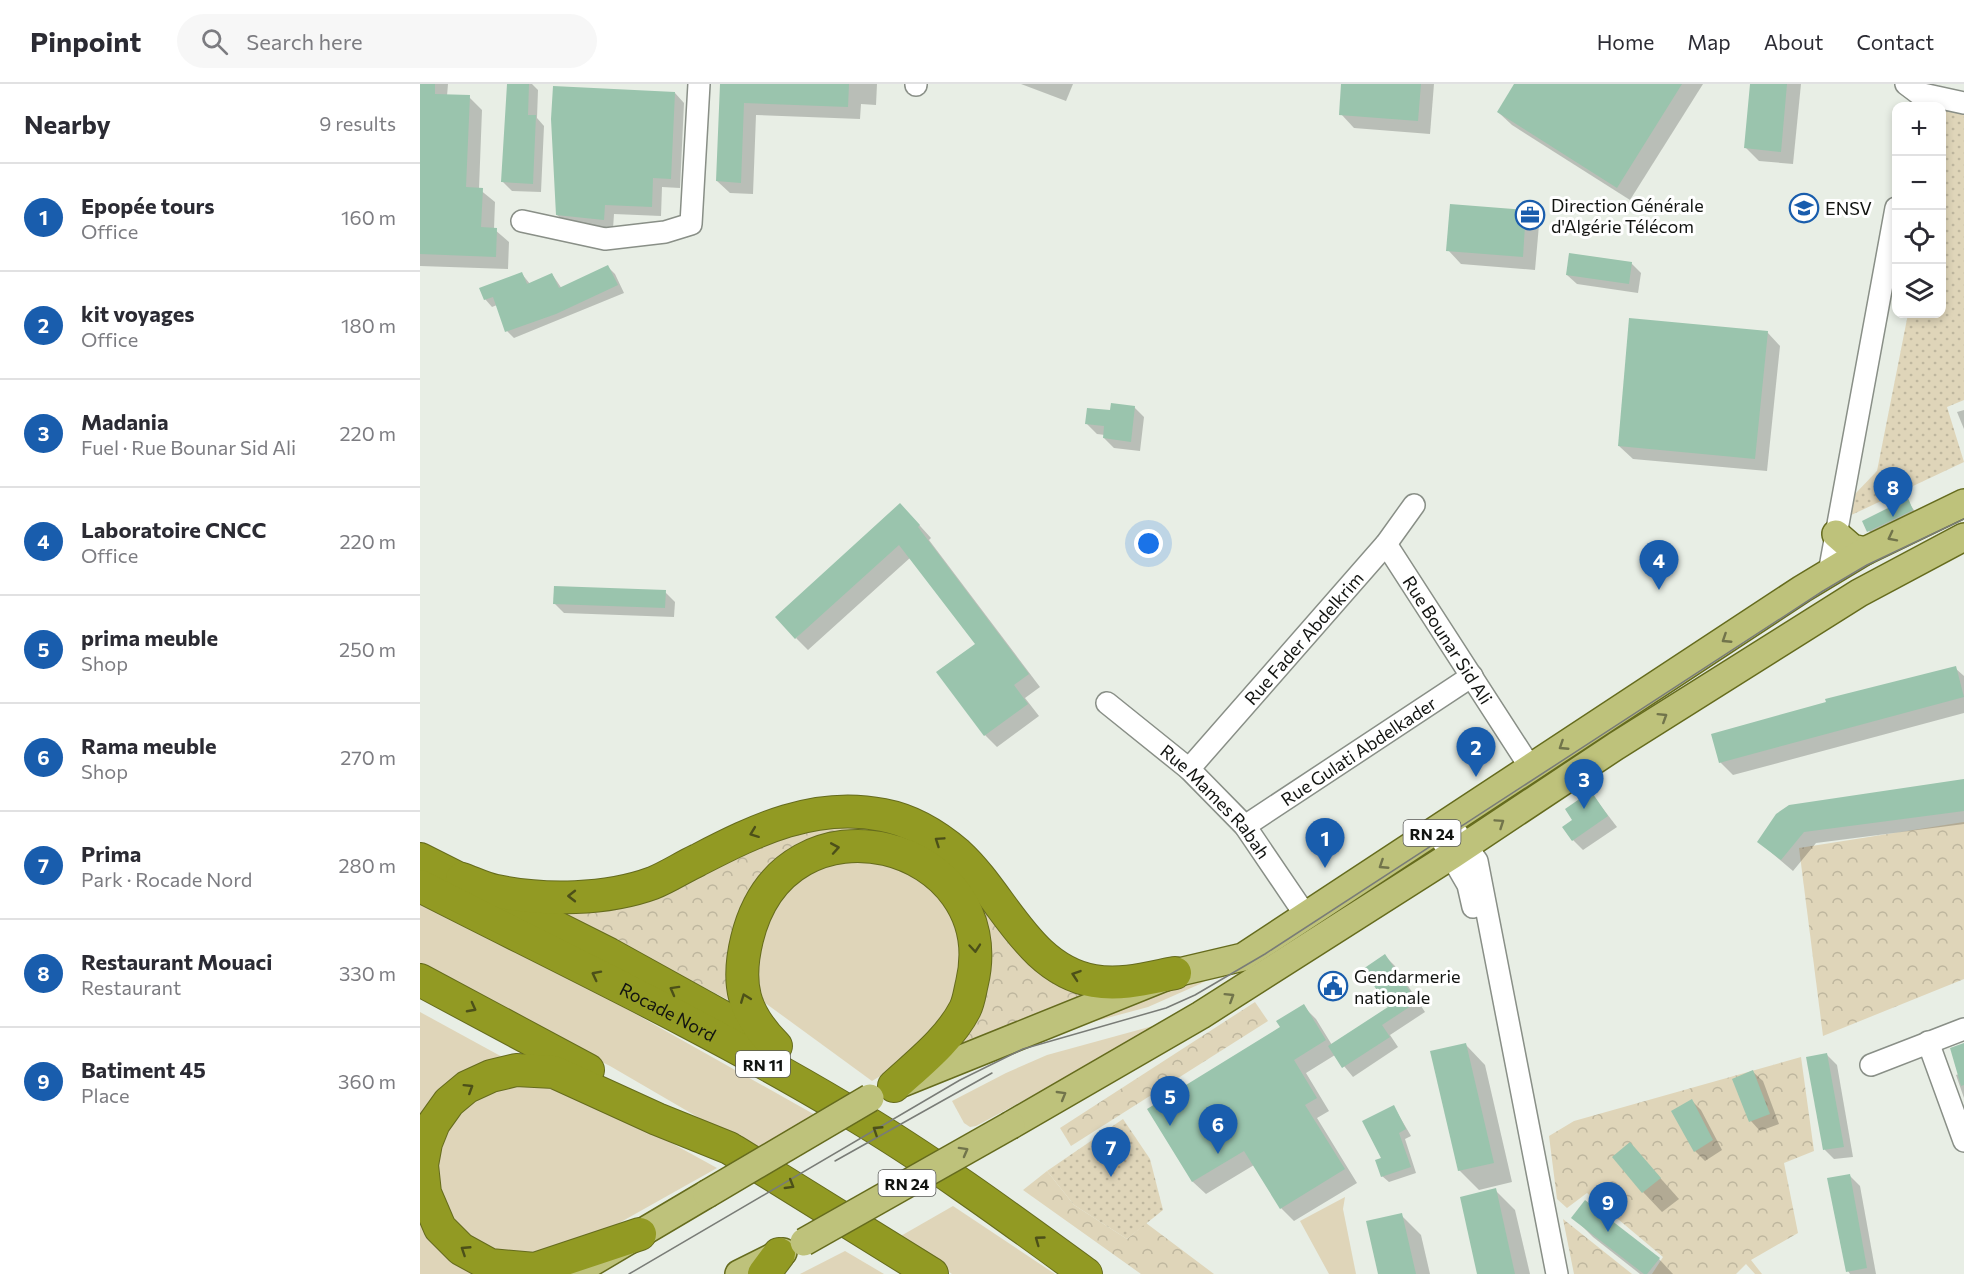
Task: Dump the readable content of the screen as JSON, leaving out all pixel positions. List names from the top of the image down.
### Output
{
  "streets": {
    "highway": ["Rocade Nord", "RN 11"],
    "main road": ["RN 24"],
    "street": [
      "Rue Fader Abdelkrim",
      "Rue Bounar Sid Ali",
      "Rue Gulati Abdelkader",
      "Rue Mames Rabah"
    ]
  },
  "crossings": [
    ["Rue Fader Abdelkrim", "Rue Bounar Sid Ali"],
    ["Rue Fader Abdelkrim", "Rue Mames Rabah"],
    ["Rue Bounar Sid Ali", "Rue Gulati Abdelkader"],
    ["Rue Bounar Sid Ali", "RN 24"],
    ["Rue Gulati Abdelkader", "Rue Mames Rabah"],
    ["Rue Mames Rabah", "RN 24"],
    ["RN 24", "Rocade Nord"]
  ],
  "places": {
    "school or university": ["ENSV"],
    "office": ["Direction Générale d'Algérie Télécom"],
    "public building": ["Gendarmerie nationale"]
  },
  "page": {
    "header": "Pinpoint",
    "search": "Search here",
    "nav": [
      "Home",
      "Map",
      "About",
      "Contact"
    ],
    "heading": ["Nearby", "9 results"],
    "map_buttons": ["+", "−"],
    "list": [
      {
        "mark": "1",
        "name": "Epopée tours",
        "note": "Office",
        "value": "160 m"
      },
      {
        "mark": "2",
        "name": "kit voyages",
        "note": "Office",
        "value": "180 m"
      },
      {
        "mark": "3",
        "name": "Madania",
        "note": "Fuel · Rue Bounar Sid Ali",
        "value": "220 m"
      },
      {
        "mark": "4",
        "name": "Laboratoire CNCC",
        "note": "Office",
        "value": "220 m"
      },
      {
        "mark": "5",
        "name": "prima meuble",
        "note": "Shop",
        "value": "250 m"
      },
      {
        "mark": "6",
        "name": "Rama meuble",
        "note": "Shop",
        "value": "270 m"
      },
      {
        "mark": "7",
        "name": "Prima",
        "note": "Park · Rocade Nord",
        "value": "280 m"
      },
      {
        "mark": "8",
        "name": "Restaurant Mouaci",
        "note": "Restaurant",
        "value": "330 m"
      },
      {
        "mark": "9",
        "name": "Batiment 45",
        "note": "Place",
        "value": "360 m"
      }
    ],
    "pins": [
      "8",
      "4",
      "2",
      "3",
      "1",
      "5",
      "6",
      "7",
      "9"
    ]
  }
}
